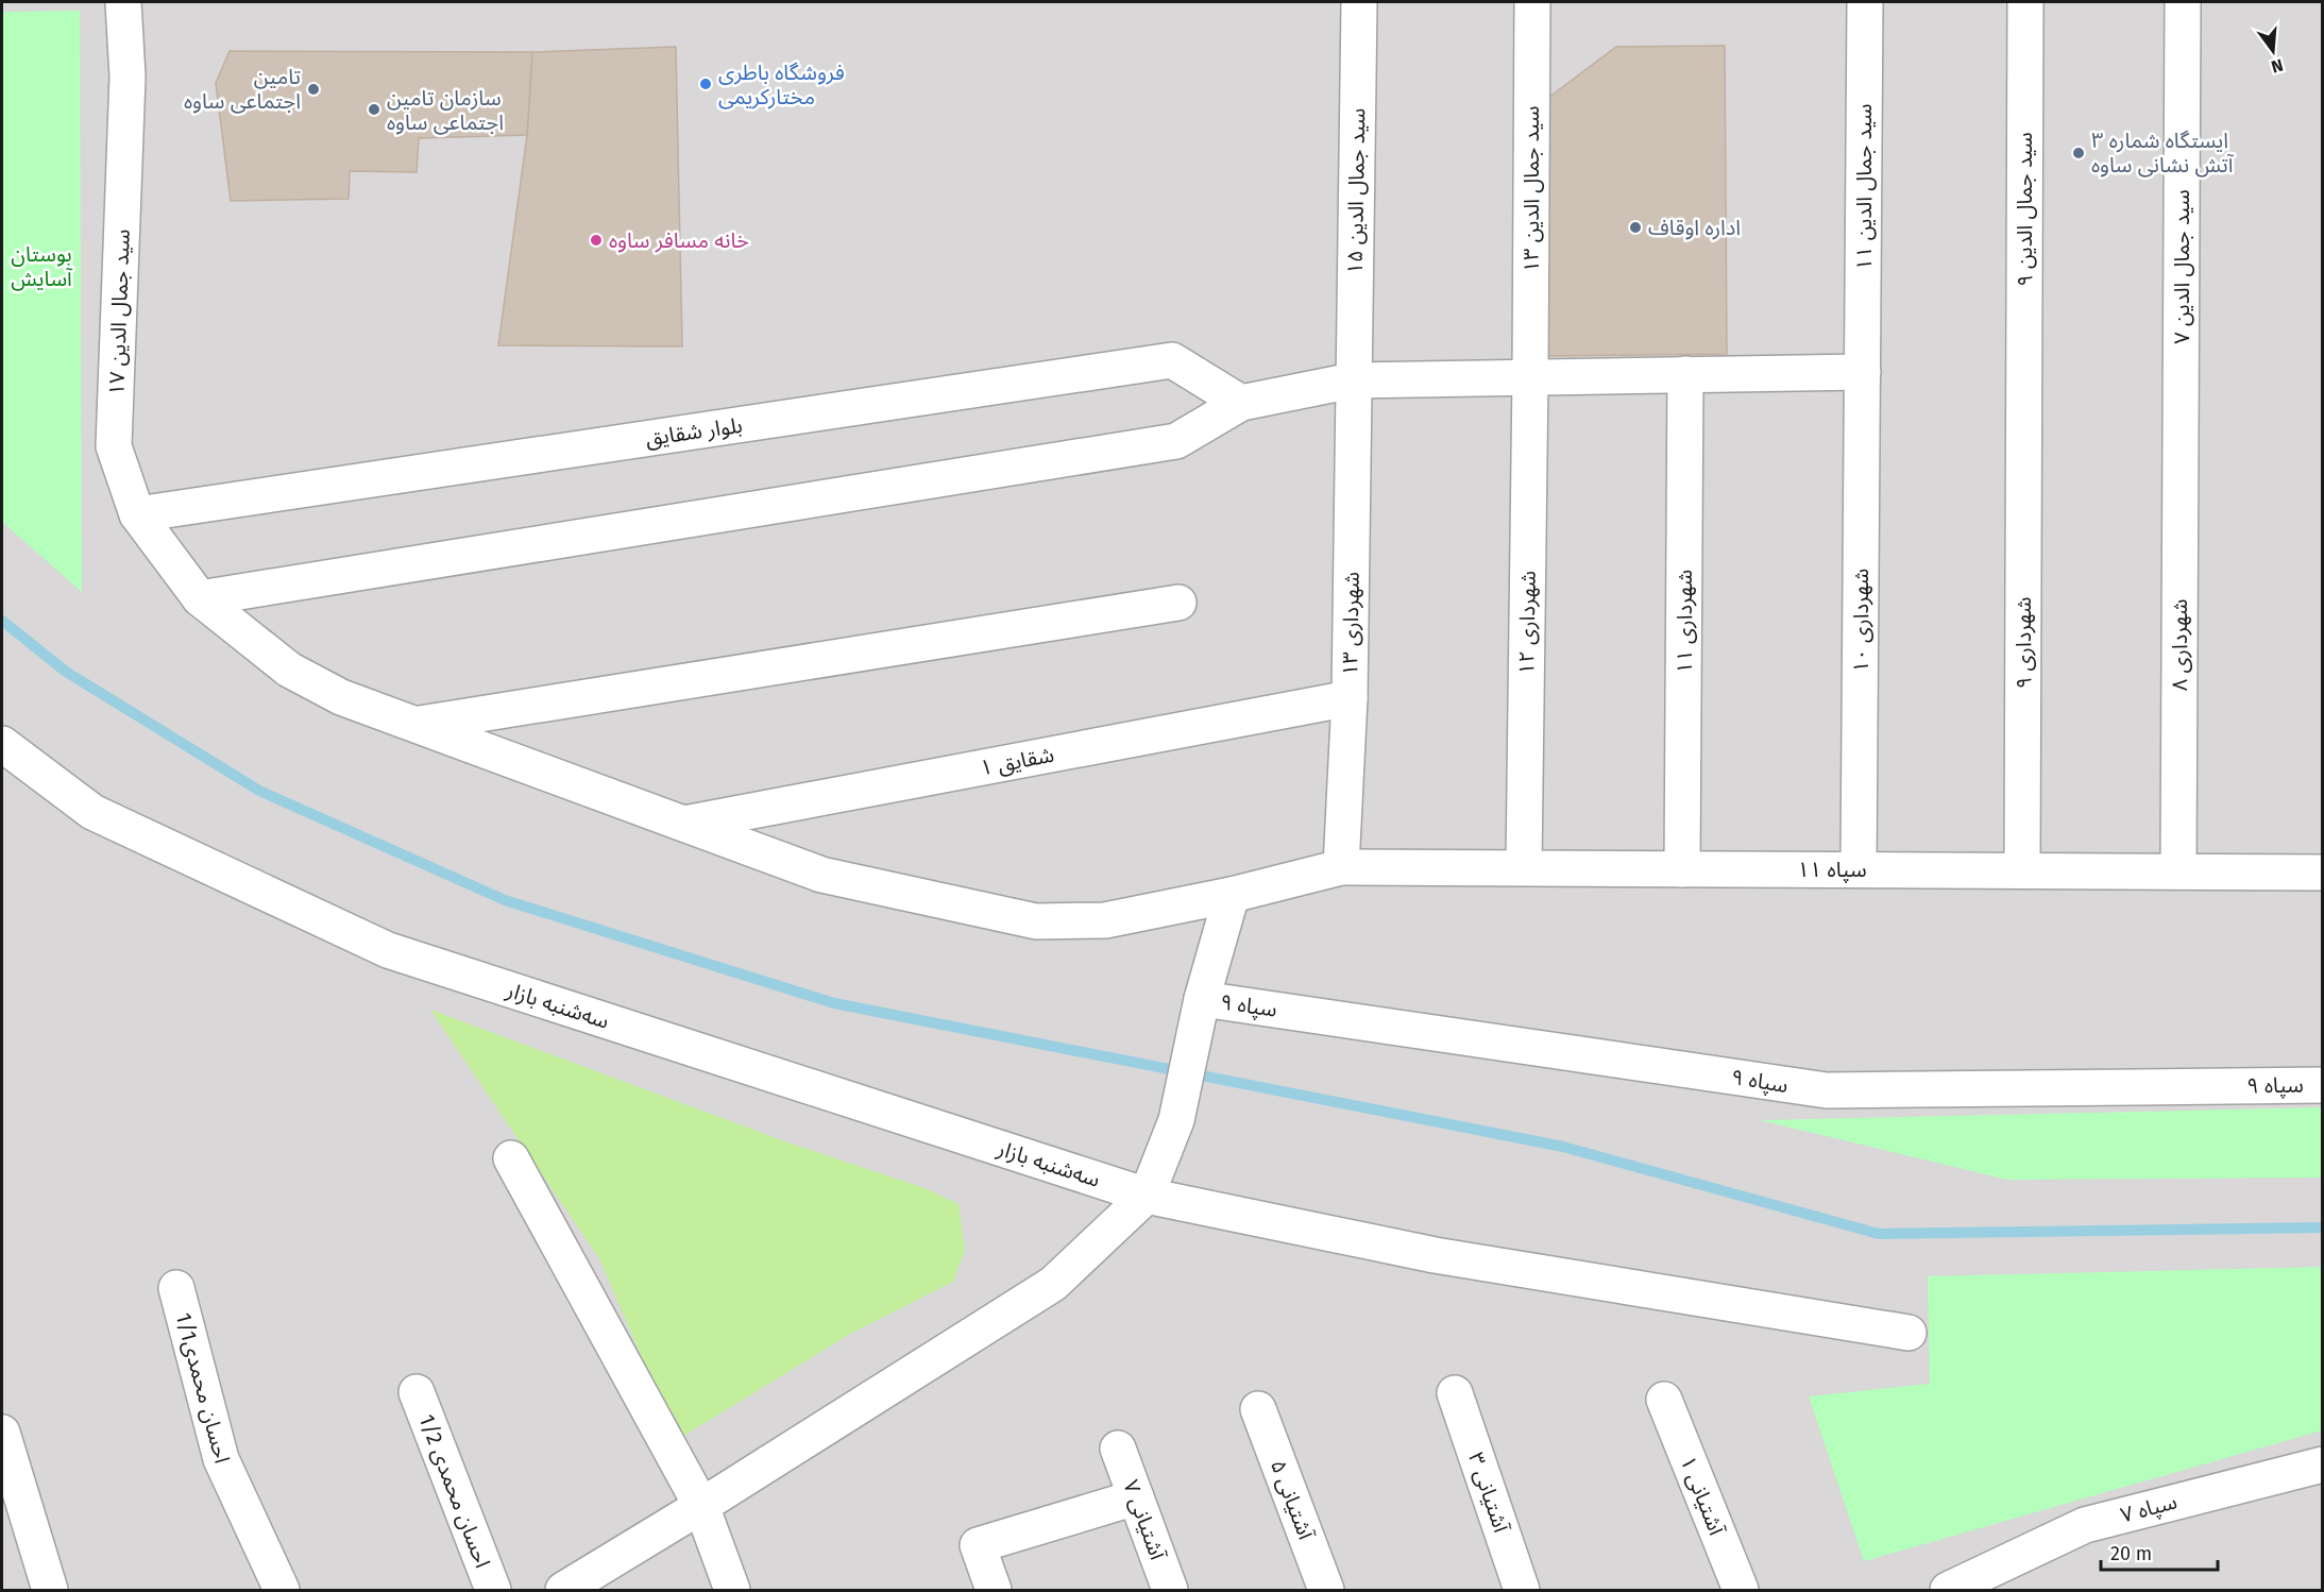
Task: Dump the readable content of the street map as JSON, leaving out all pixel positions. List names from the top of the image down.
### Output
{
  "streets": {
    "street": [
      "سید جمال الدین ۱۱",
      "سید جمال الدین ۱۳",
      "سید جمال الدین ۱۵",
      "سید جمال الدین ۹",
      "سید جمال الدین ۷",
      "سید جمال الدین ۱۷",
      "بلوار شقایق",
      "شهرداری ۱۰",
      "شهرداری ۱۱",
      "شهرداری ۱۲",
      "شهرداری ۱۳",
      "شهرداری ۹",
      "شهرداری ۸",
      "شقایق ۱",
      "سپاه ۱۱",
      "سه‌شنبه بازار",
      "سپاه ۹",
      "احسان محمدی1/1",
      "احسان محمدی 1/2",
      "آشتیانی ۳",
      "آشتیانی ۱",
      "آشتیانی ۵",
      "سپاه ۷",
      "آشتیانی ۷"
    ]
  },
  "crossings": [
    ["سید جمال الدین ۱۱", "شهرداری ۱۰"],
    ["سید جمال الدین ۱۳", "شهرداری ۱۲"],
    ["سید جمال الدین ۱۵", "شهرداری ۱۳"],
    ["سید جمال الدین ۹", "شهرداری ۹"],
    ["سید جمال الدین ۷", "شهرداری ۸"],
    ["سید جمال الدین ۱۷", "بلوار شقایق"],
    ["سید جمال الدین ۱۷", "شقایق ۱"],
    ["سید جمال الدین ۱۷", "سپاه ۱۱"],
    ["شهرداری ۱۰", "سپاه ۱۱"],
    ["شهرداری ۱۱", "سپاه ۱۱"],
    ["شهرداری ۱۲", "سپاه ۱۱"],
    ["شهرداری ۱۳", "شقایق ۱"],
    ["شهرداری ۱۳", "سپاه ۱۱"],
    ["شهرداری ۹", "سپاه ۱۱"],
    ["شهرداری ۸", "سپاه ۱۱"],
    ["شقایق ۱", "سپاه ۱۱"]
  ],
  "parks": ["بوستان آسایش"],
  "places": [
    "فروشگاه باطری مختارکریمی",
    "تامین اجتماعی ساوه",
    "سازمان تامین اجتماعی ساوه",
    "ایستگاه شماره ۳ آتش نشانی ساوه",
    "اداره اوقاف",
    "خانه مسافر ساوه"
  ],
  "scale_bar": "20 m",
  "north": "bottom"
}
